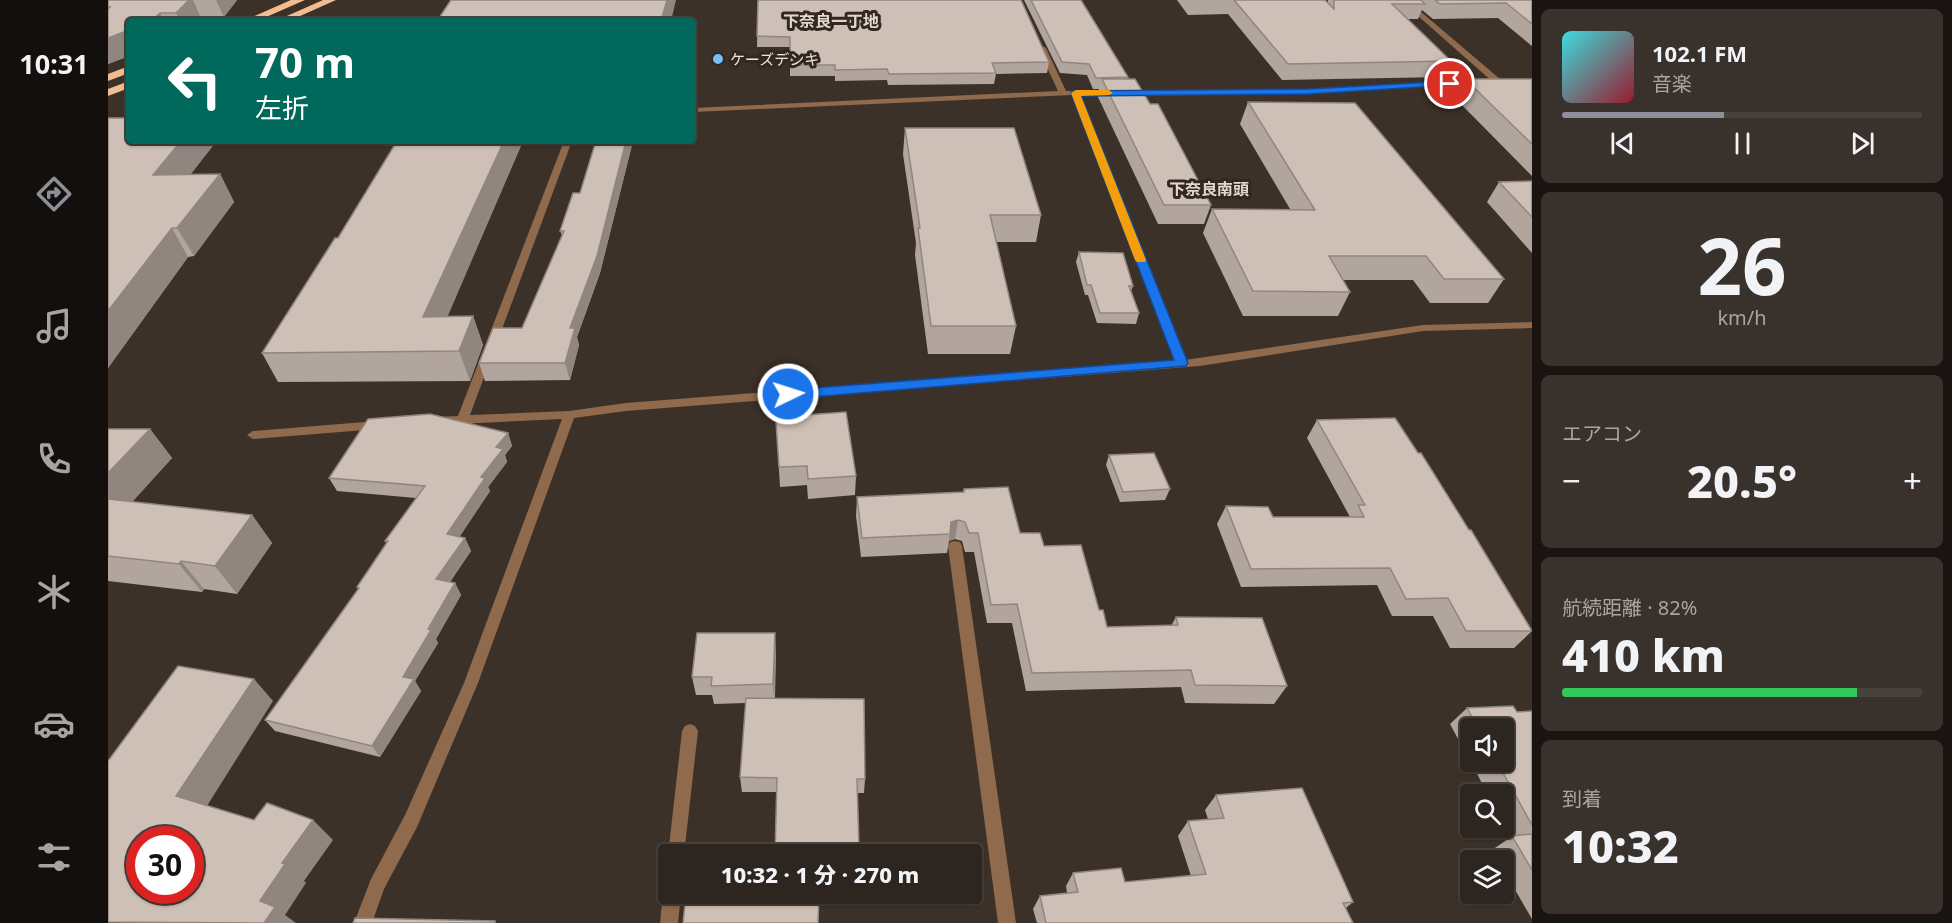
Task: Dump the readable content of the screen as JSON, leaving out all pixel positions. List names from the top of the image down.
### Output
{
  "districts": ["下奈良一丁地", "下奈良南頭"],
  "places": ["ケーズデンキ"],
  "page": {
    "tabs": "10:31",
    "turn": ["70 m", "左折"],
    "song": ["102.1 FM", "音楽"],
    "tile": [
      ["26", "km/h"],
      "エアコン",
      ["航続距離 · 82%", "410 km"],
      ["到着", "10:32"]
    ],
    "heat": ["−", "20.5°", "+"],
    "limit": "30",
    "trip": "10:32 · 1 分 · 270 m"
  }
}
